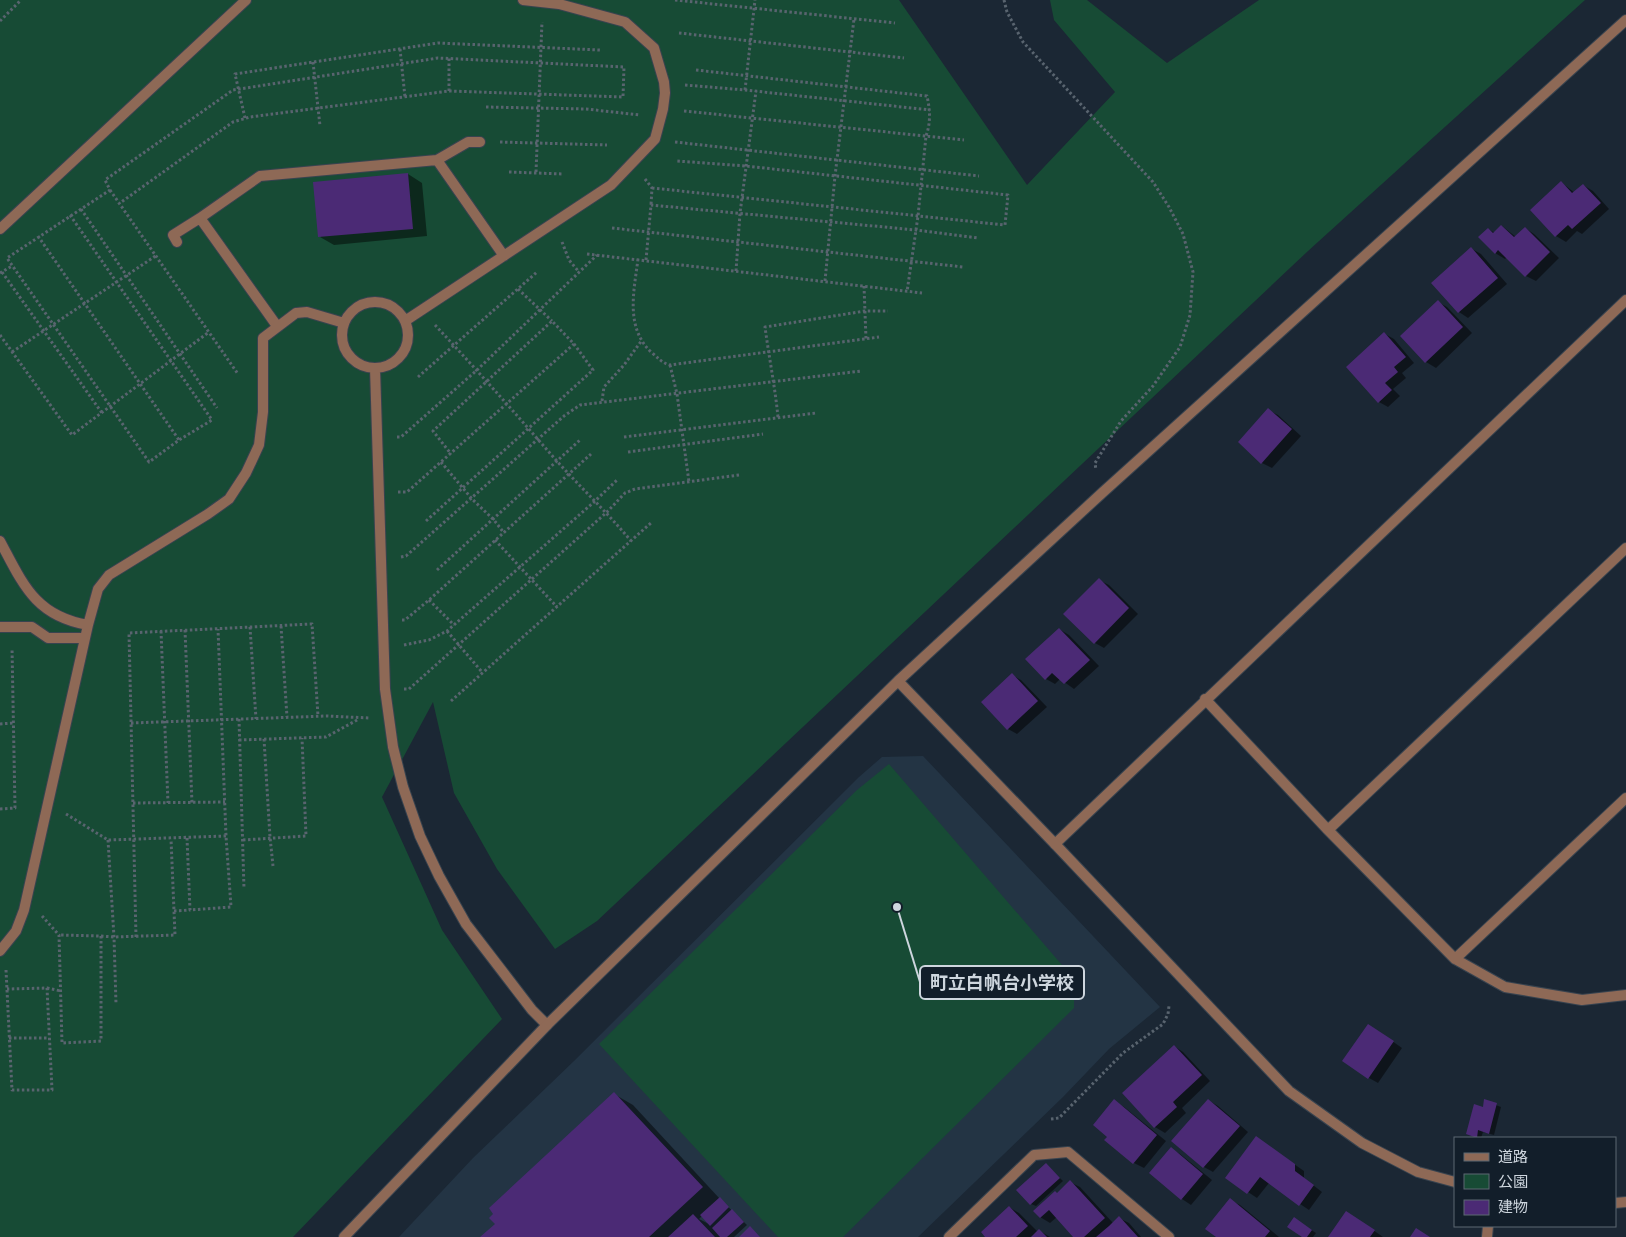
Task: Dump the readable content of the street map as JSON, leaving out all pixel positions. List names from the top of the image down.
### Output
{
  "places": ["町立白帆台小学校"],
  "legend": ["道路", "公園", "建物"]
}
